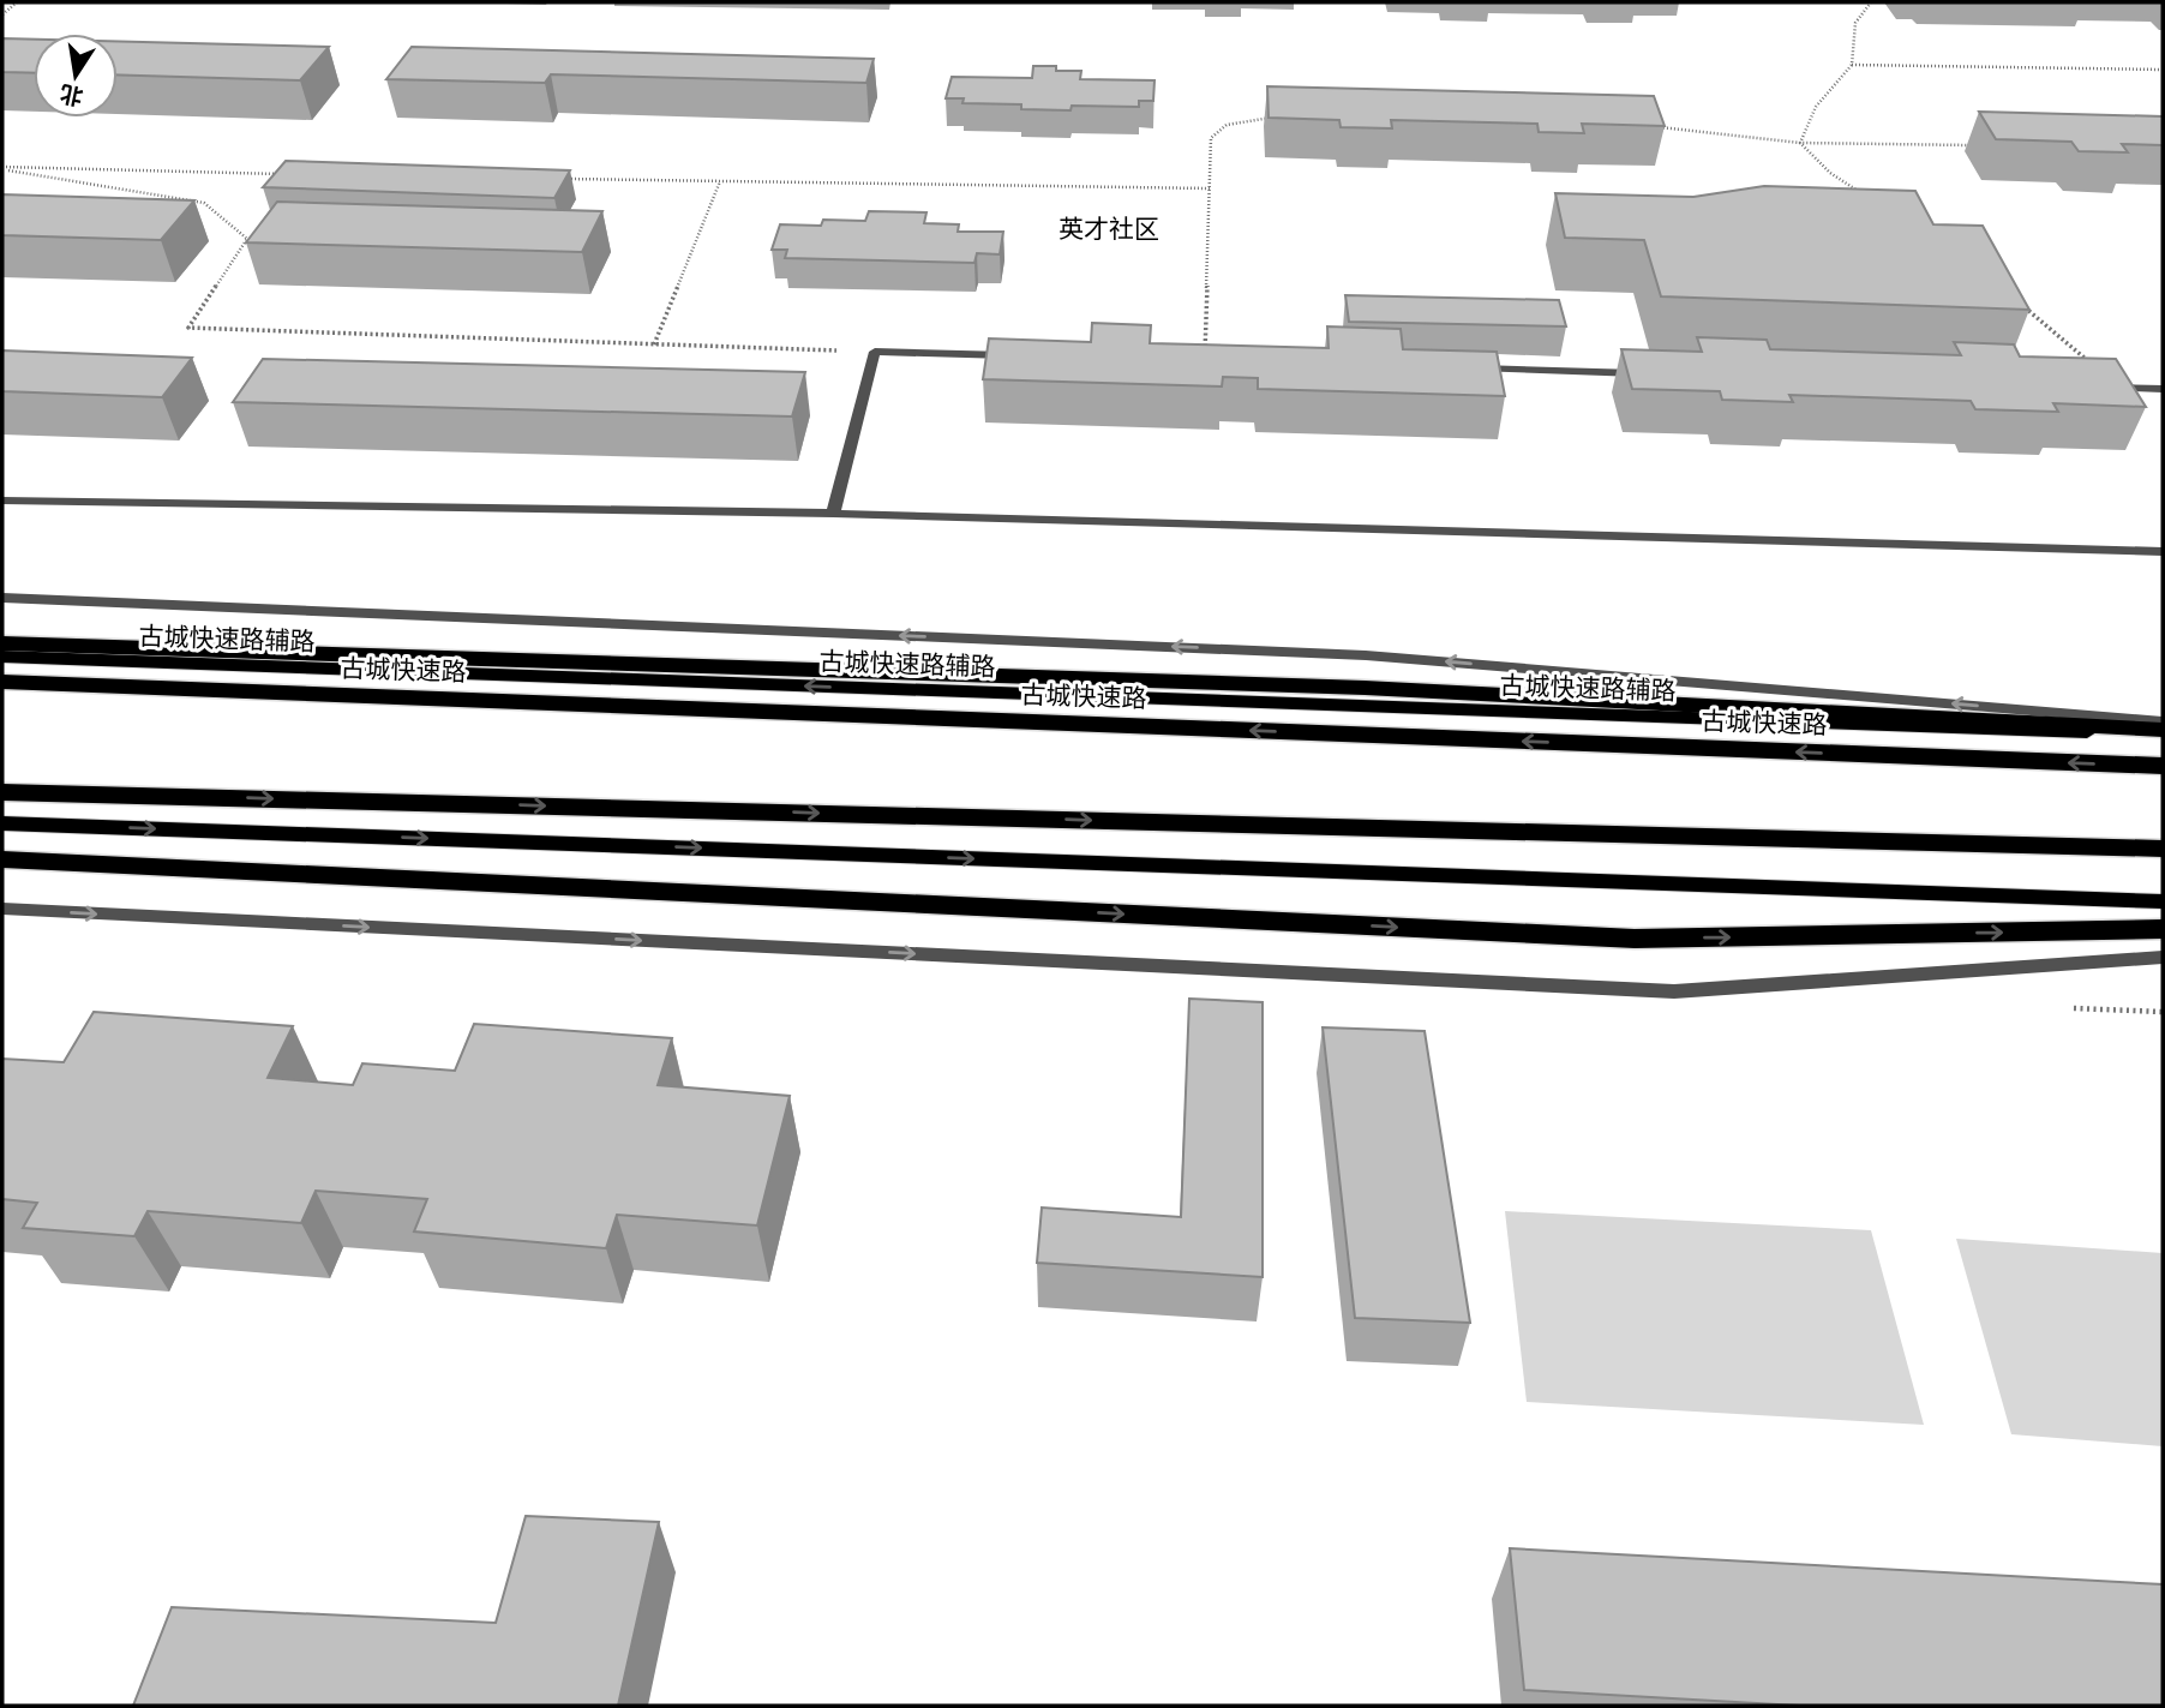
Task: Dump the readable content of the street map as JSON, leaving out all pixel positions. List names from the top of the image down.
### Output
{
  "streets": {
    "highway": ["古城快速路"],
    "main road": ["古城快速路辅路"]
  },
  "districts": ["英才社区"],
  "north": "bottom"
}
